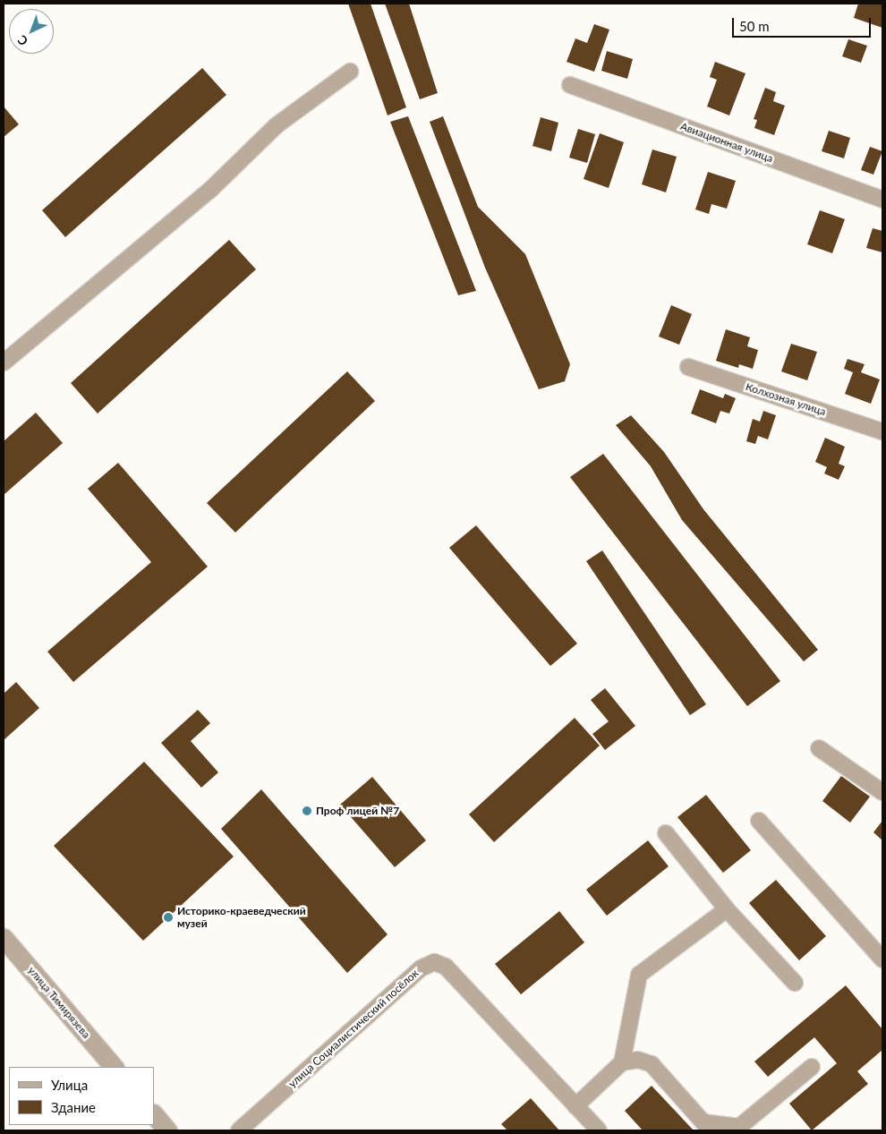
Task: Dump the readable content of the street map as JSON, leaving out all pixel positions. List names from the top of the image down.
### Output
{
  "streets": {
    "street": [
      "Авиационная улица",
      "Колхозная улица",
      "улица Тимирязева",
      "улица Социалистический посёлок"
    ]
  },
  "places": ["Проф лицей №7", "Историко-краеведческий музей"],
  "legend": ["Улица", "Здание"],
  "scale_bar": "50 m",
  "north": "bottom left"
}
